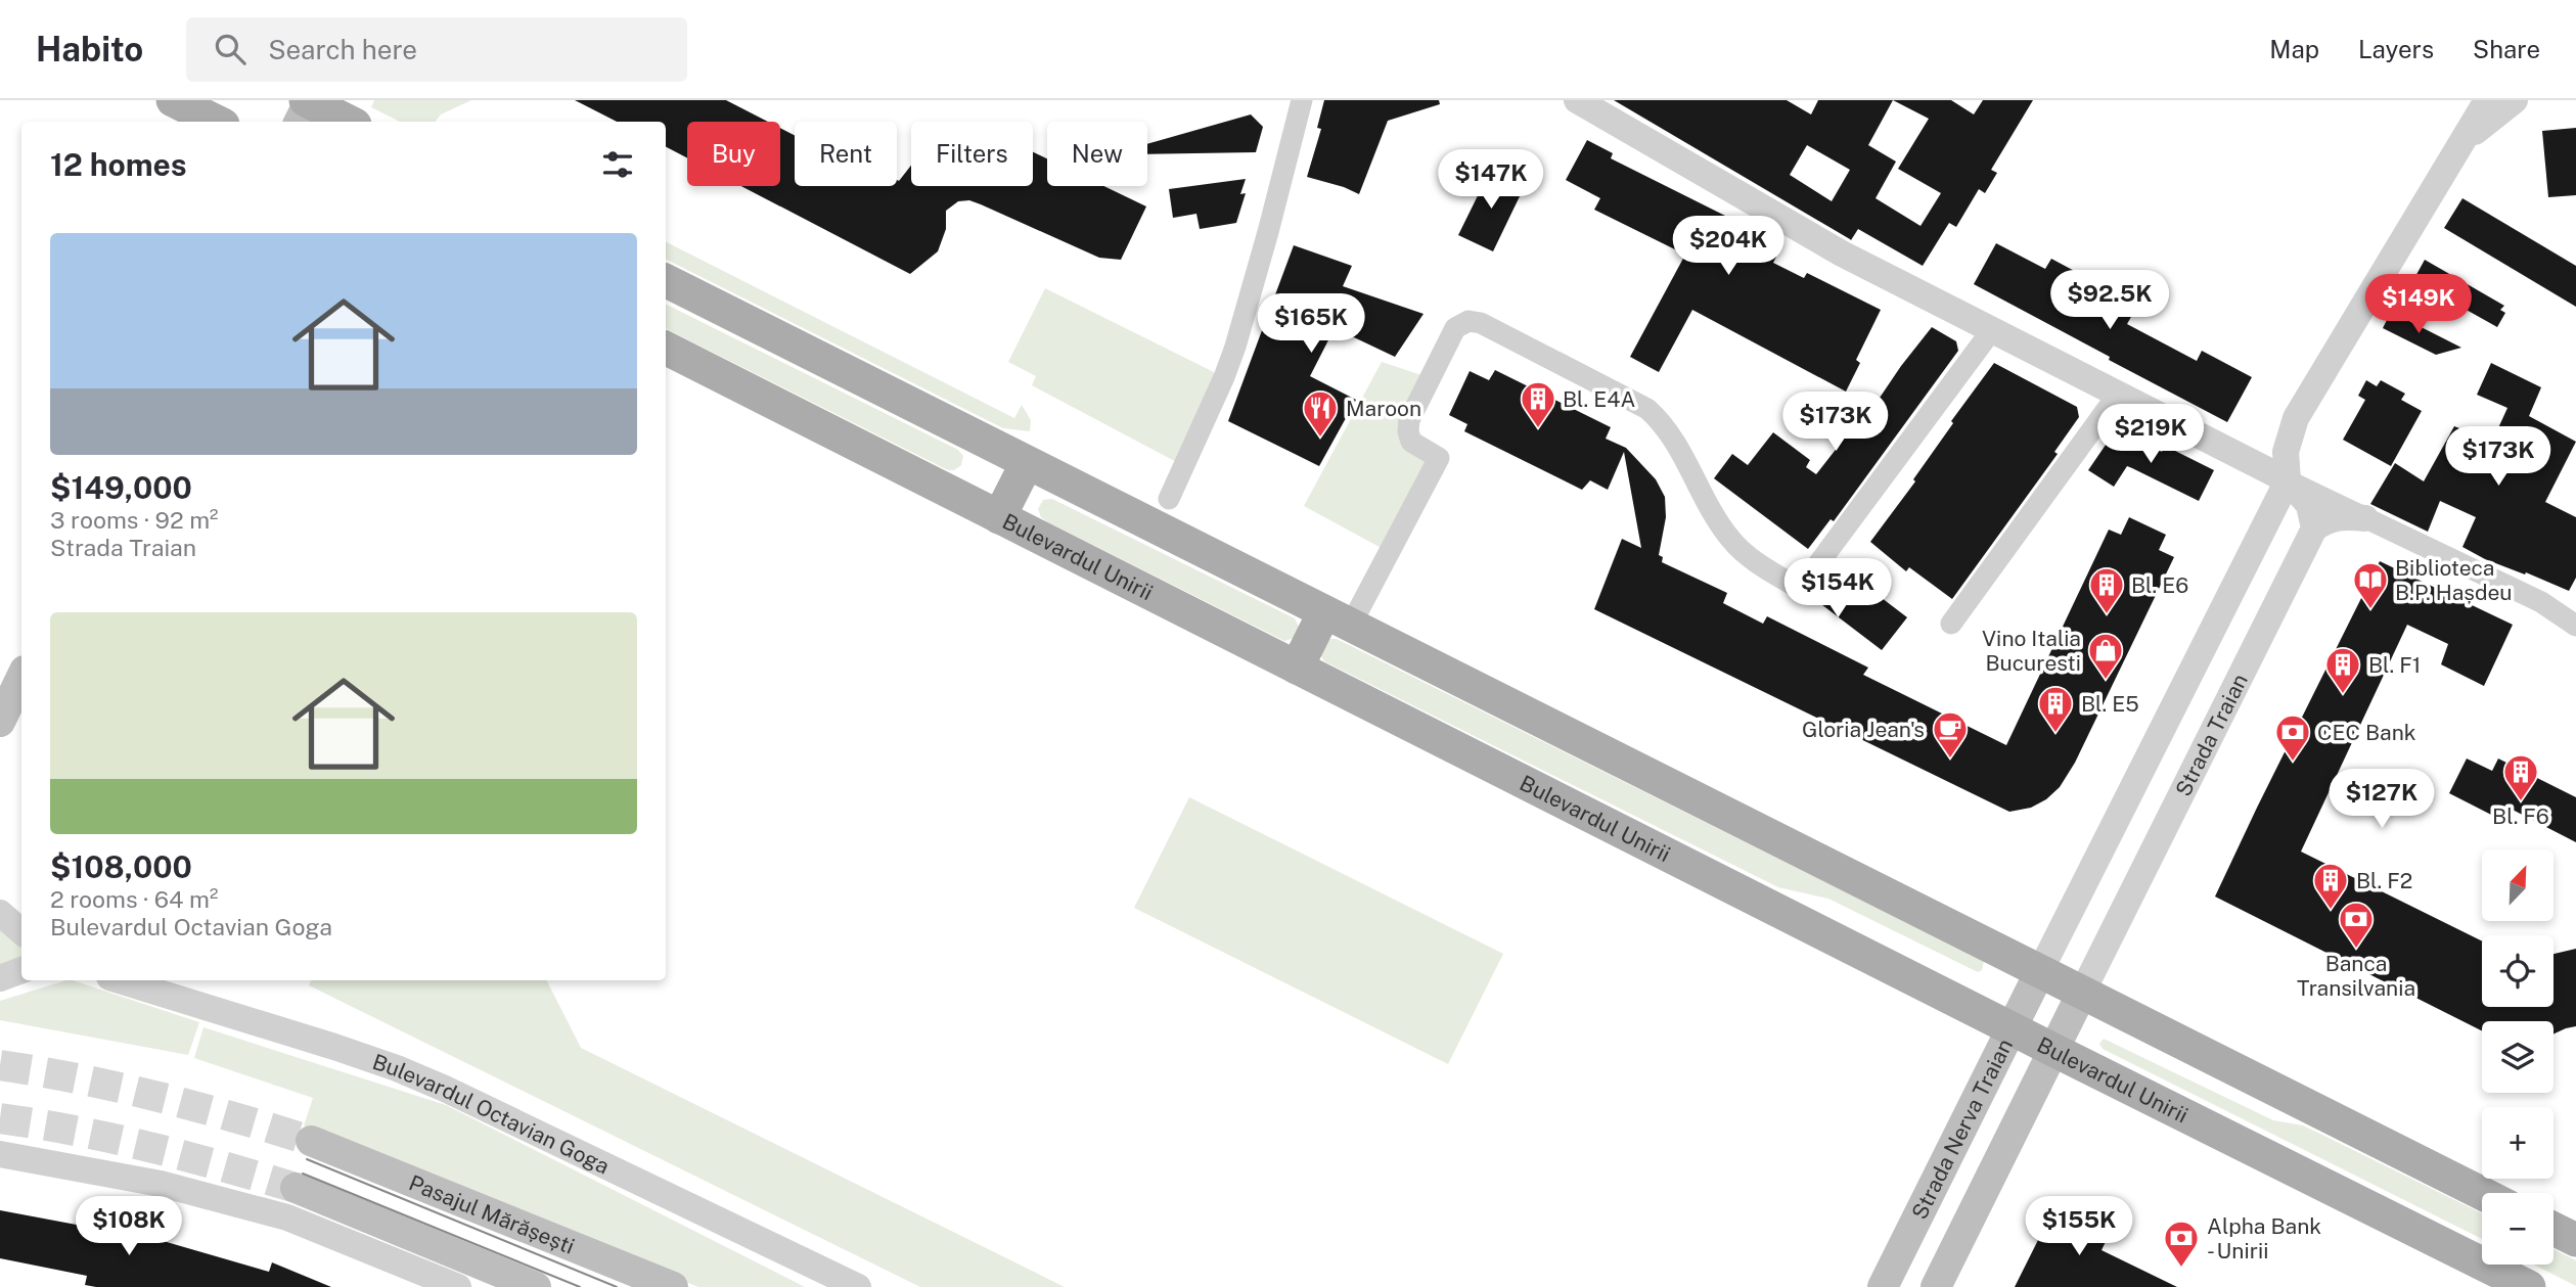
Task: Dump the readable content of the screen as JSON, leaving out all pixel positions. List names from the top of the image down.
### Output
{
  "streets": {
    "main road": ["Bulevardul Unirii", "Strada Nerva Traian", "Pasajul Mărășești"],
    "street": ["Strada Traian", "Bulevardul Octavian Goga"]
  },
  "crossings": [
    ["Bulevardul Unirii", "Strada Nerva Traian"],
    ["Strada Traian", "Strada Nerva Traian"]
  ],
  "places": {
    "building": [
      "Bl. E4A",
      "Bl. E6",
      "Bl. F1",
      "Bl. E5",
      "Bl. F6",
      "Bl. F2"
    ],
    "restaurant": ["Maroon"],
    "library": ["Biblioteca B.P. Hașdeu"],
    "shop": ["Vino Italia Bucuresti"],
    "cafe": ["Gloria Jean's"],
    "bank": ["CEC Bank", "Banca Transilvania", "Alpha Bank - Unirii"]
  },
  "north": "top right",
  "page": {
    "header": "Habito",
    "search": "Search here",
    "nav": ["Map", "Layers", "Share"],
    "chip": [
      "Buy",
      "Rent",
      "Filters",
      "New"
    ],
    "heading": "12 homes",
    "price": [
      "$147K",
      "$204K",
      "$92.5K",
      "$149K",
      "$165K",
      "$173K",
      "$219K",
      "$173K",
      "$154K",
      "$127K",
      "$108K",
      "$155K"
    ],
    "list": [
      {
        "name": "$149,000",
        "note": "3 rooms · 92 m² · Strada Traian"
      },
      {
        "name": "$108,000",
        "note": "2 rooms · 64 m² · Bulevardul Octavian Goga"
      }
    ],
    "map_buttons": ["+", "−"]
  }
}
